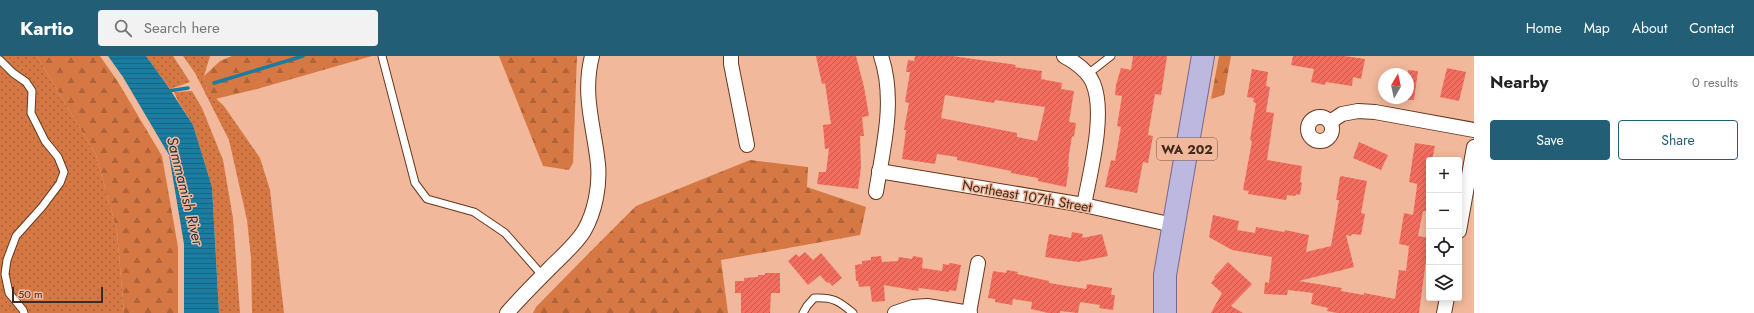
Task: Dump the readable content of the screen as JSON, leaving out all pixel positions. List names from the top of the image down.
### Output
{
  "streets": {
    "main road": ["WA 202"],
    "street": ["Northeast 107th Street"]
  },
  "crossings": [
    ["WA 202", "Northeast 107th Street"]
  ],
  "water": ["Sammamish River"],
  "scale_bar": "50 m",
  "north": "top",
  "page": {
    "header": "Kartio",
    "search": "Search here",
    "nav": [
      "Home",
      "Map",
      "About",
      "Contact"
    ],
    "heading": ["Nearby", "0 results"],
    "buttons": ["Save", "Share"],
    "map_buttons": ["+", "−"],
    "scale": "50 m"
  }
}
